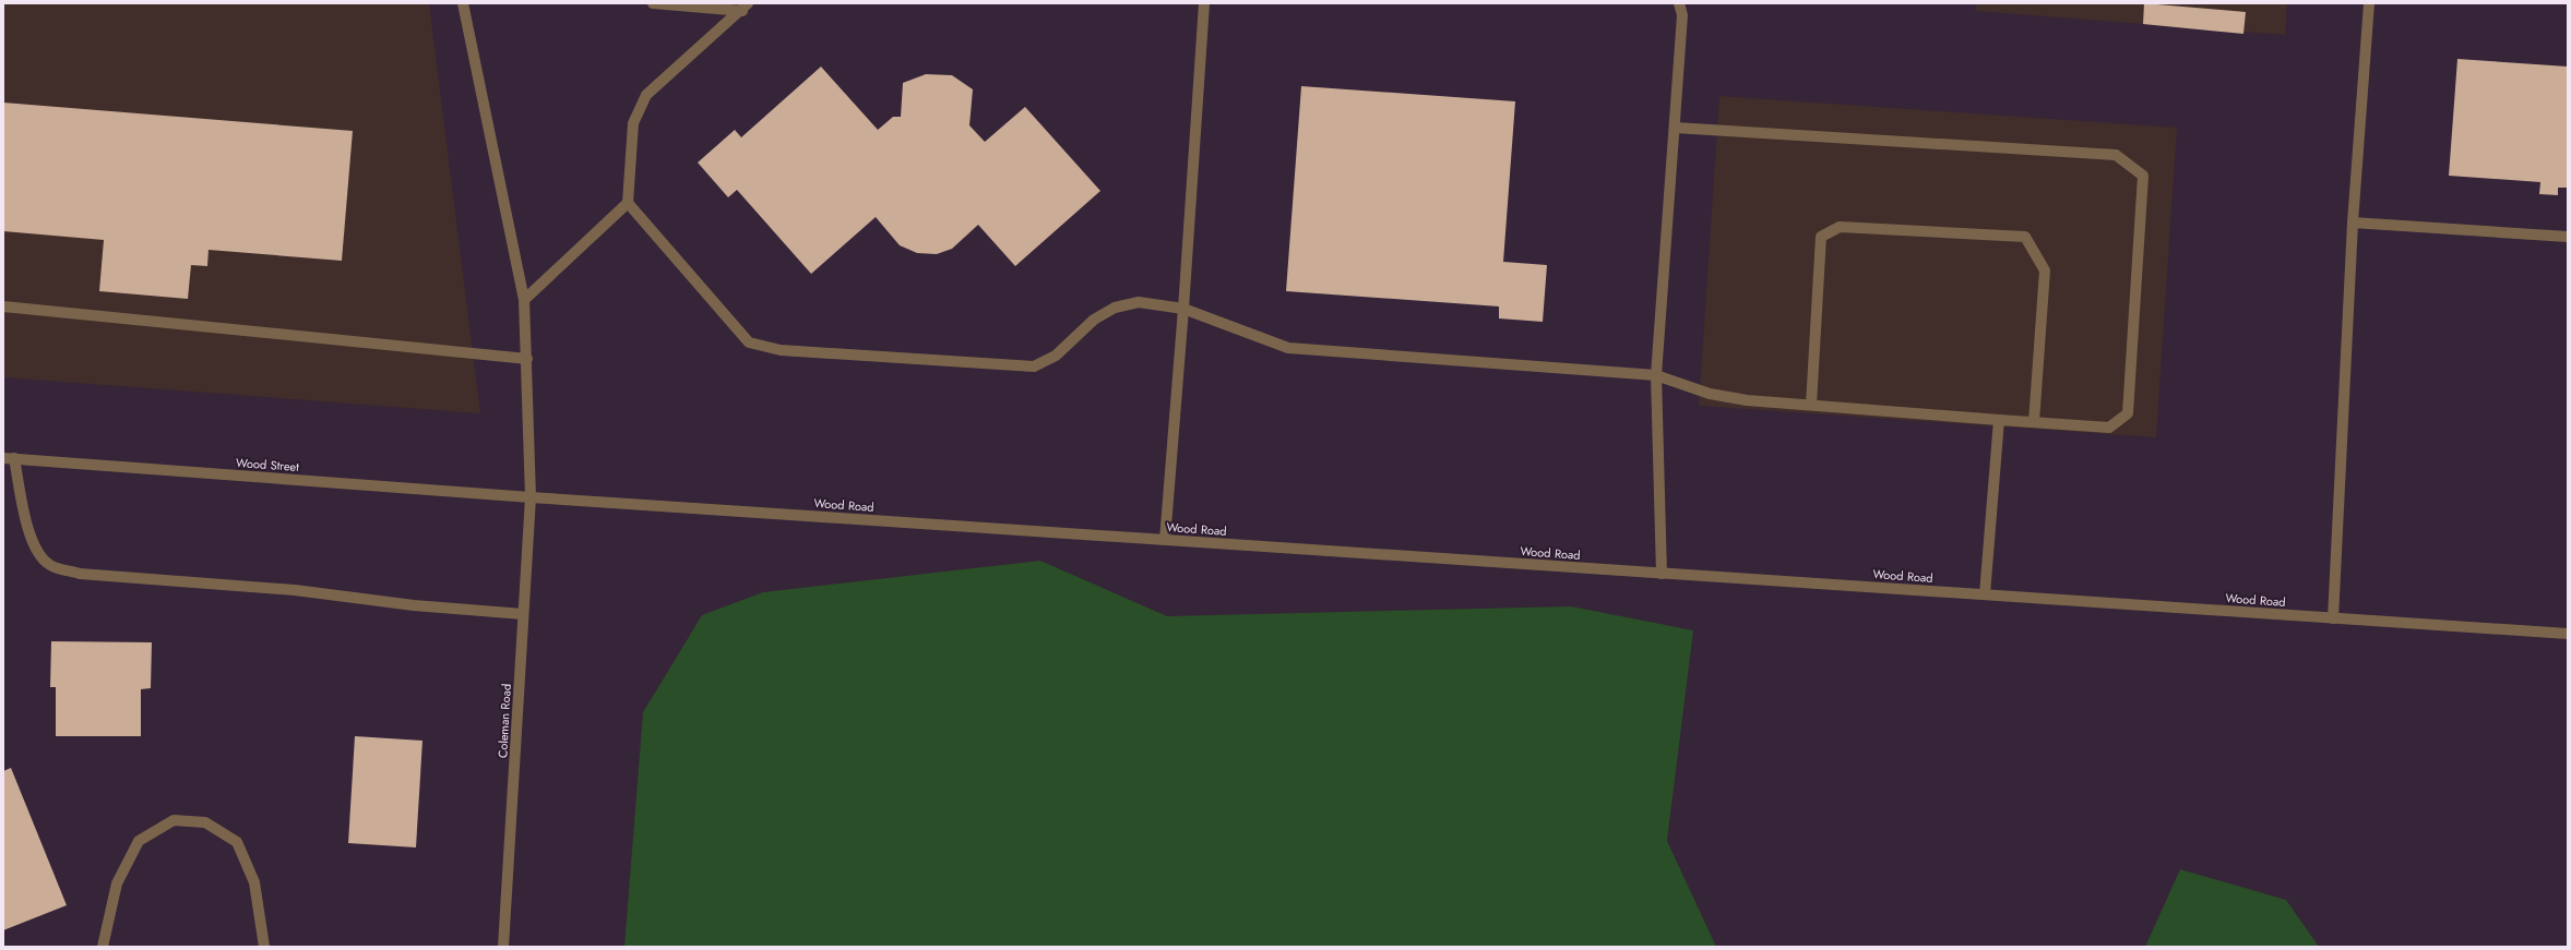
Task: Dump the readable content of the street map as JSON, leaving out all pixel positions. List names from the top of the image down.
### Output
{
  "streets": {
    "street": ["Wood Street", "Wood Road", "Coleman Road"]
  },
  "crossings": [
    ["Wood Street", "Wood Road"],
    ["Wood Street", "Coleman Road"],
    ["Wood Road", "Coleman Road"]
  ]
}
